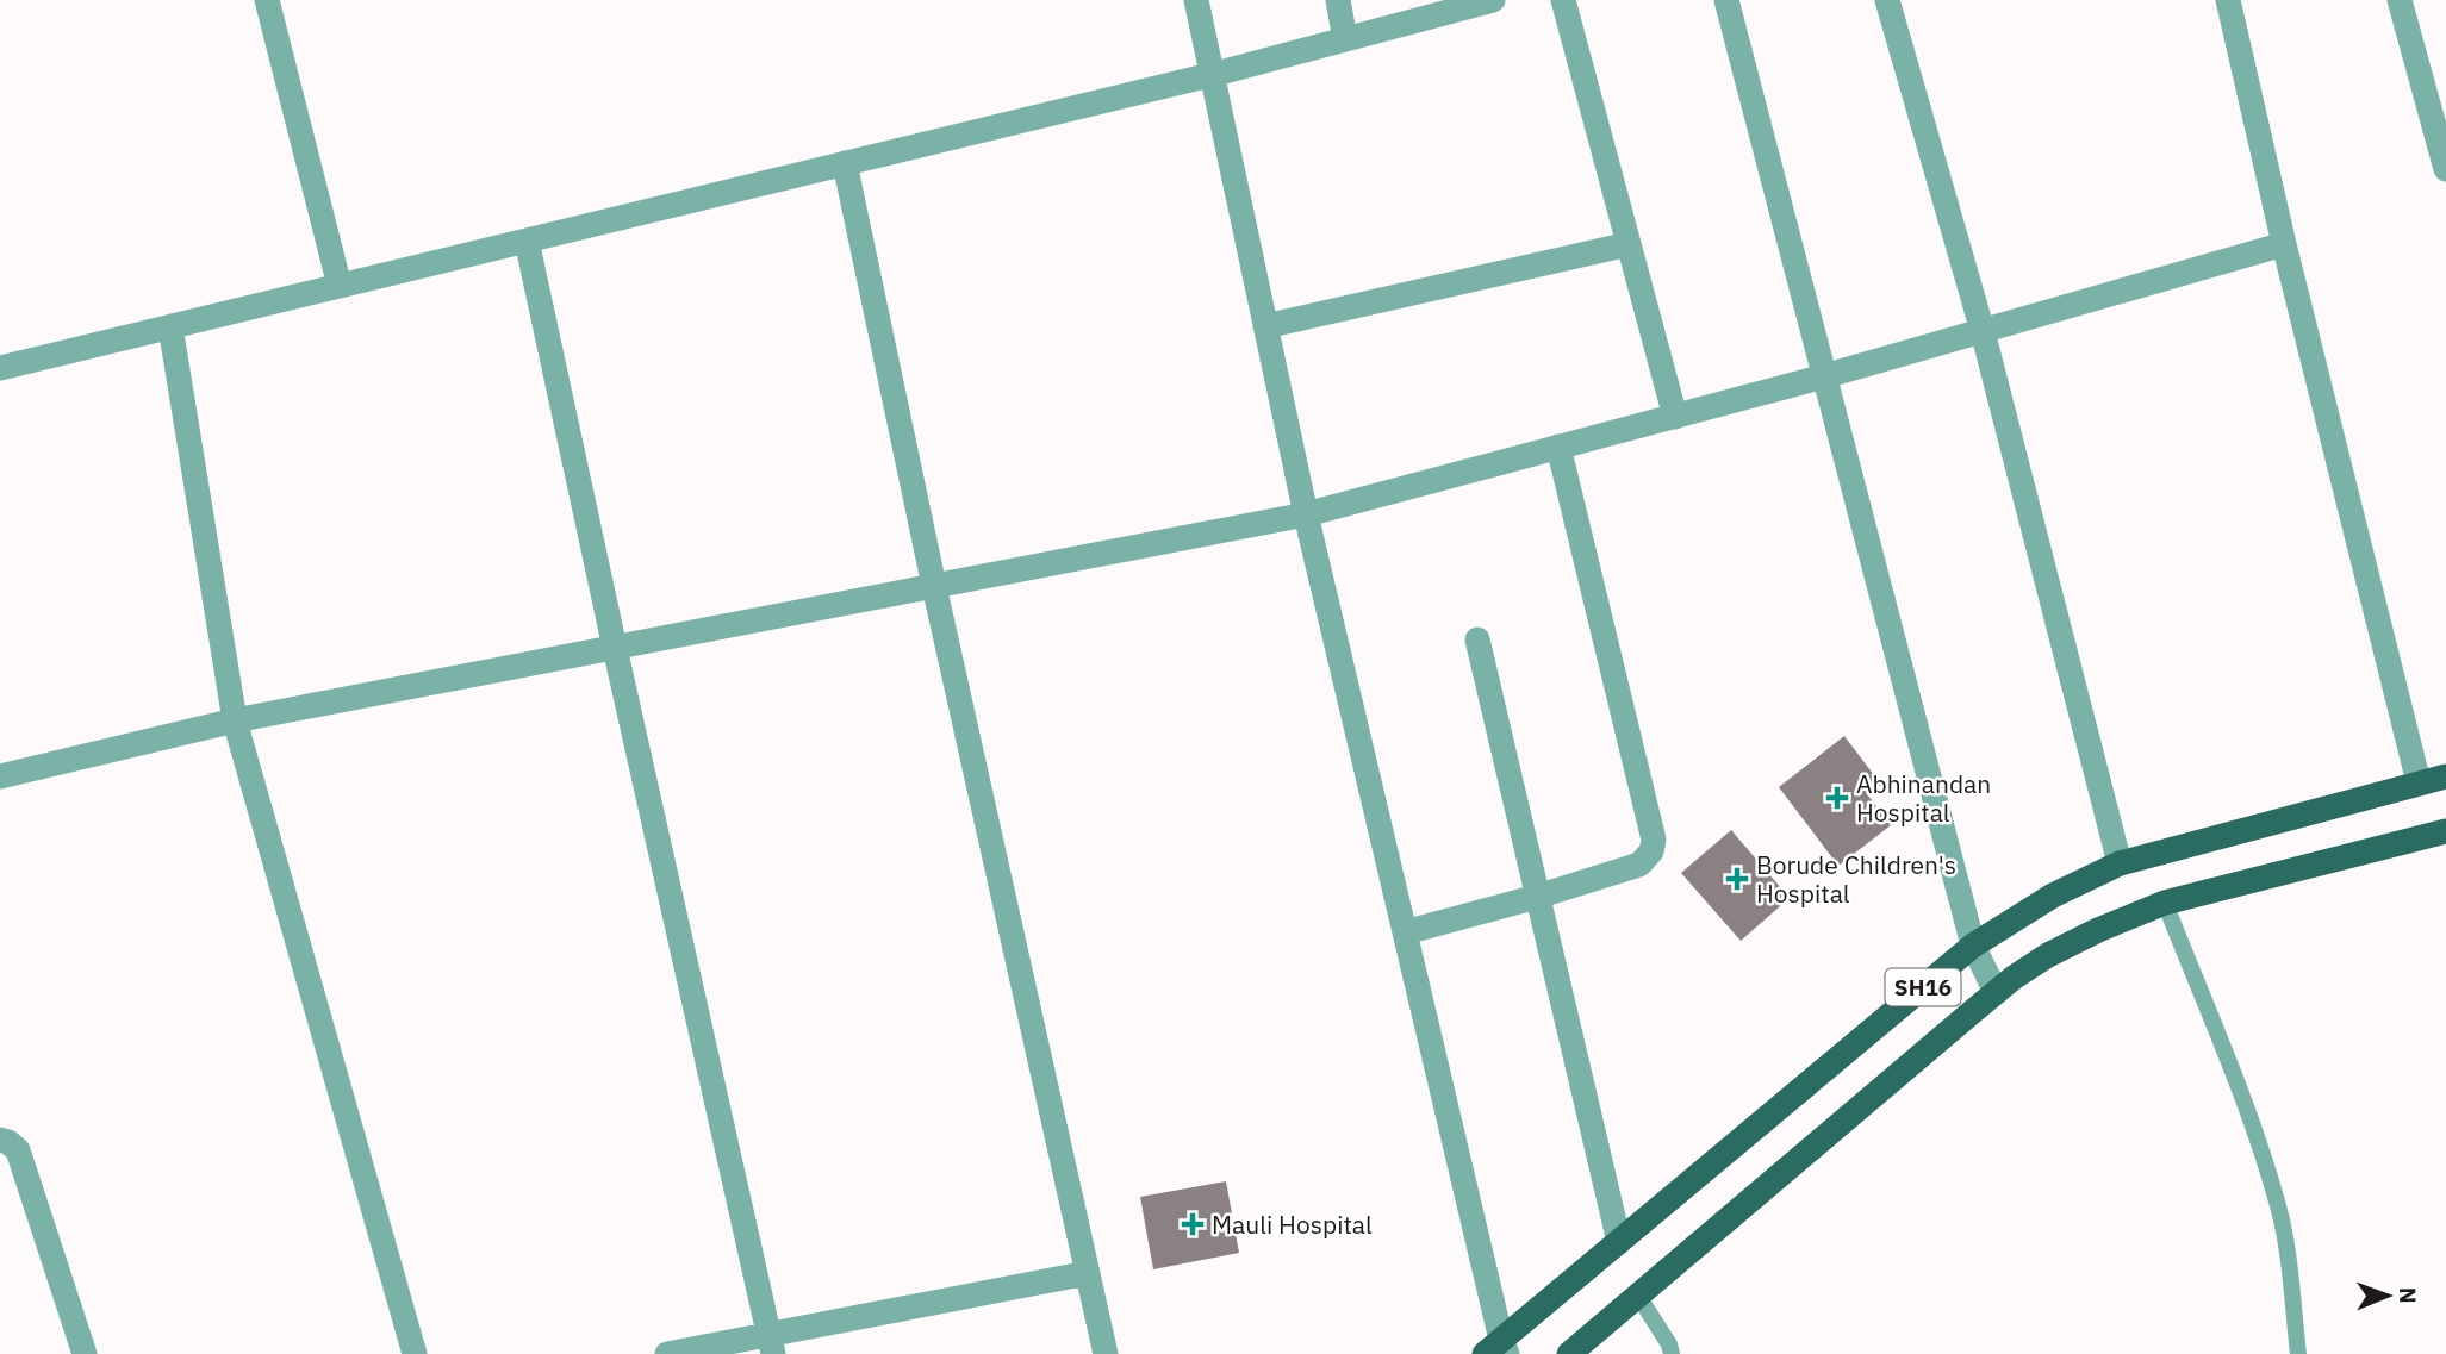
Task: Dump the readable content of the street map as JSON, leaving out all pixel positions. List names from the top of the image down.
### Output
{
  "streets": {
    "main road": ["SH16"]
  },
  "places": {
    "health": ["Abhinandan Hospital", "Borude Children's Hospital", "Mauli Hospital"]
  },
  "north": "right"
}
